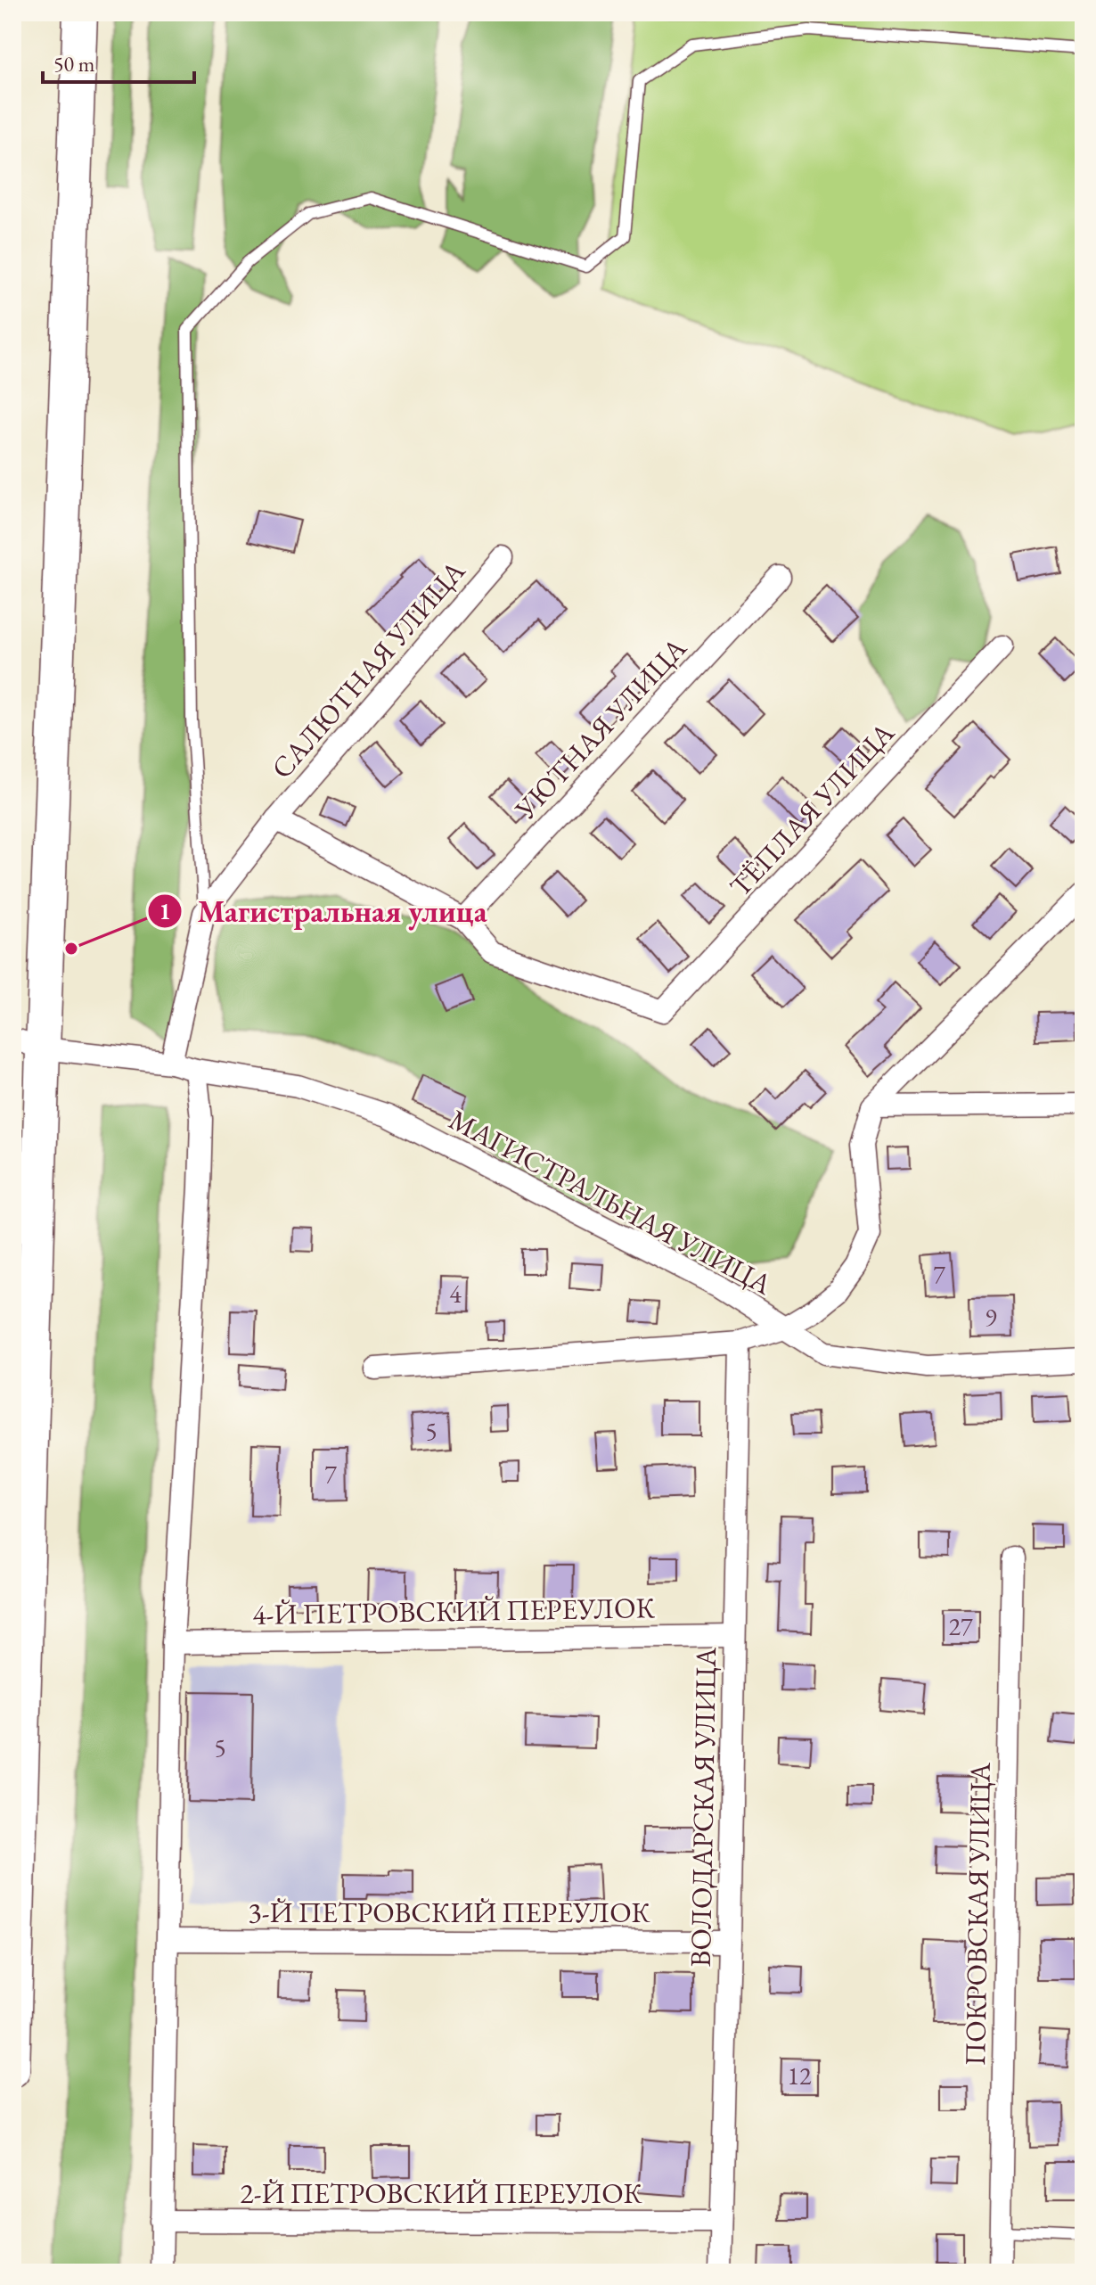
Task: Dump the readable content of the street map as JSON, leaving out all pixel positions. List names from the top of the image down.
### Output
{
  "streets": {
    "street": [
      "САЛЮТНАЯ УЛИЦА",
      "УЮТНАЯ УЛИЦА",
      "ТЁПЛАЯ УЛИЦА",
      "МАГИСТРАЛЬНАЯ УЛИЦА",
      "4-Й ПЕТРОВСКИЙ ПЕРЕУЛОК",
      "ВОЛОДАРСКАЯ УЛИЦА",
      "3-Й ПЕТРОВСКИЙ ПЕРЕУЛОК",
      "ПОКРОВСКАЯ УЛИЦА",
      "2-Й ПЕТРОВСКИЙ ПЕРЕУЛОК"
    ]
  },
  "crossings": [
    ["УЮТНАЯ УЛИЦА", "ТЁПЛАЯ УЛИЦА"],
    ["4-Й ПЕТРОВСКИЙ ПЕРЕУЛОК", "ВОЛОДАРСКАЯ УЛИЦА"],
    ["ВОЛОДАРСКАЯ УЛИЦА", "3-Й ПЕТРОВСКИЙ ПЕРЕУЛОК"],
    ["ВОЛОДАРСКАЯ УЛИЦА", "2-Й ПЕТРОВСКИЙ ПЕРЕУЛОК"]
  ],
  "places": ["Магистральная улица"],
  "house_numbers": [
    "7",
    "4",
    "9",
    "5",
    "7",
    "27",
    "5",
    "12"
  ],
  "scale_bar": "50 m"
}
